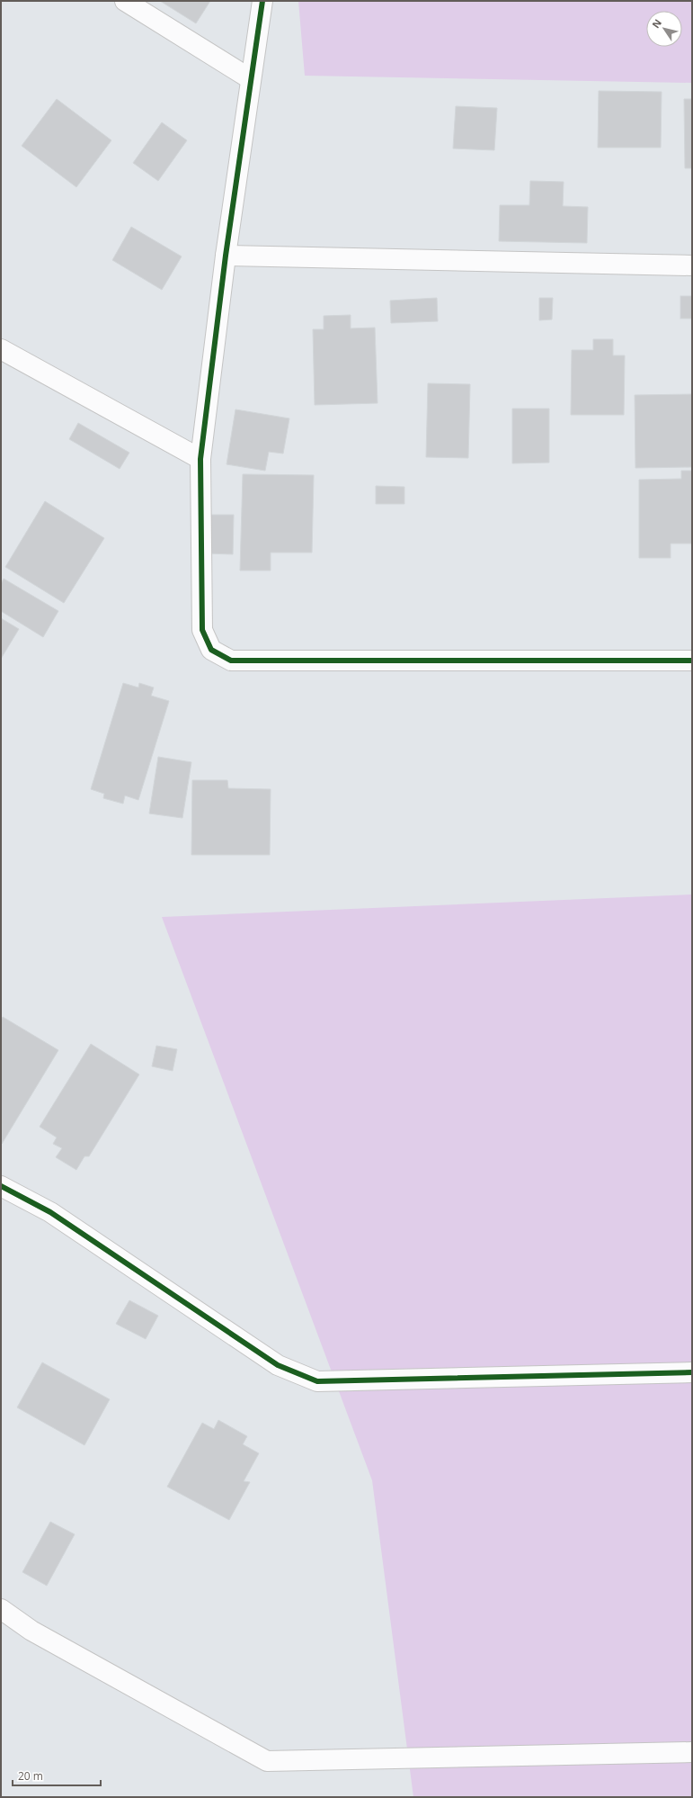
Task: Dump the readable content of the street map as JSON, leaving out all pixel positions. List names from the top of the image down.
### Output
{
  "scale_bar": "20 m",
  "north": "top left"
}
